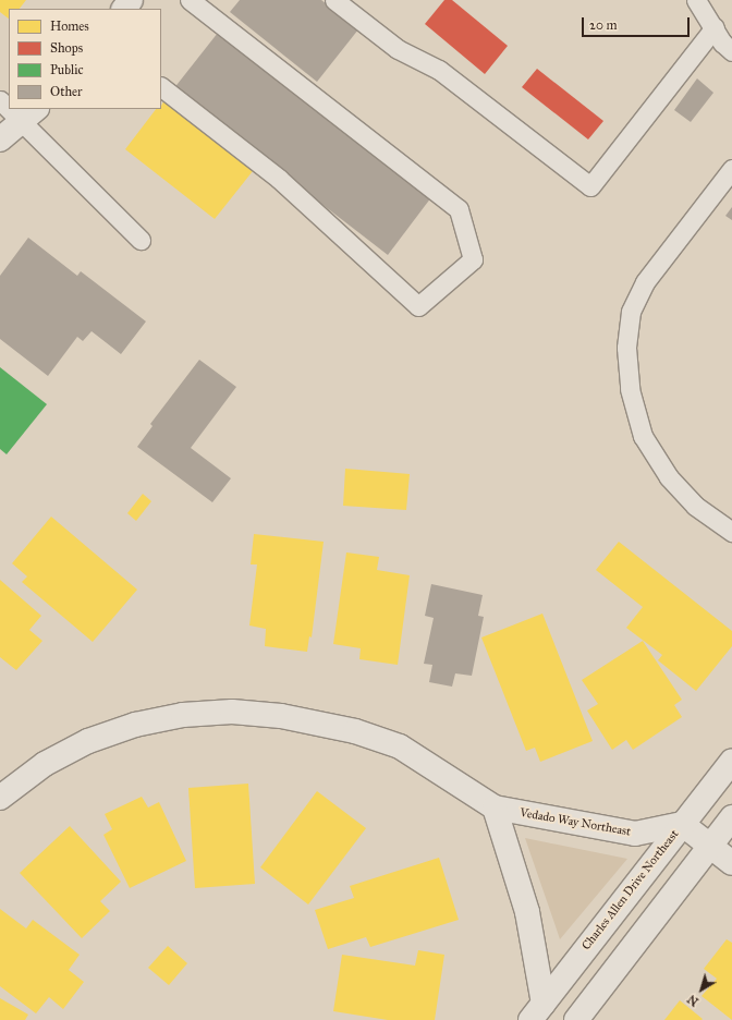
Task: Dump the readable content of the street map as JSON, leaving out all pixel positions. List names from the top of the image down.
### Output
{
  "streets": {
    "street": ["Vedado Way Northeast", "Charles Allen Drive Northeast"]
  },
  "crossings": [
    ["Vedado Way Northeast", "Charles Allen Drive Northeast"]
  ],
  "legend": [
    "Homes",
    "Shops",
    "Public",
    "Other"
  ],
  "scale_bar": "20 m",
  "north": "bottom left"
}
